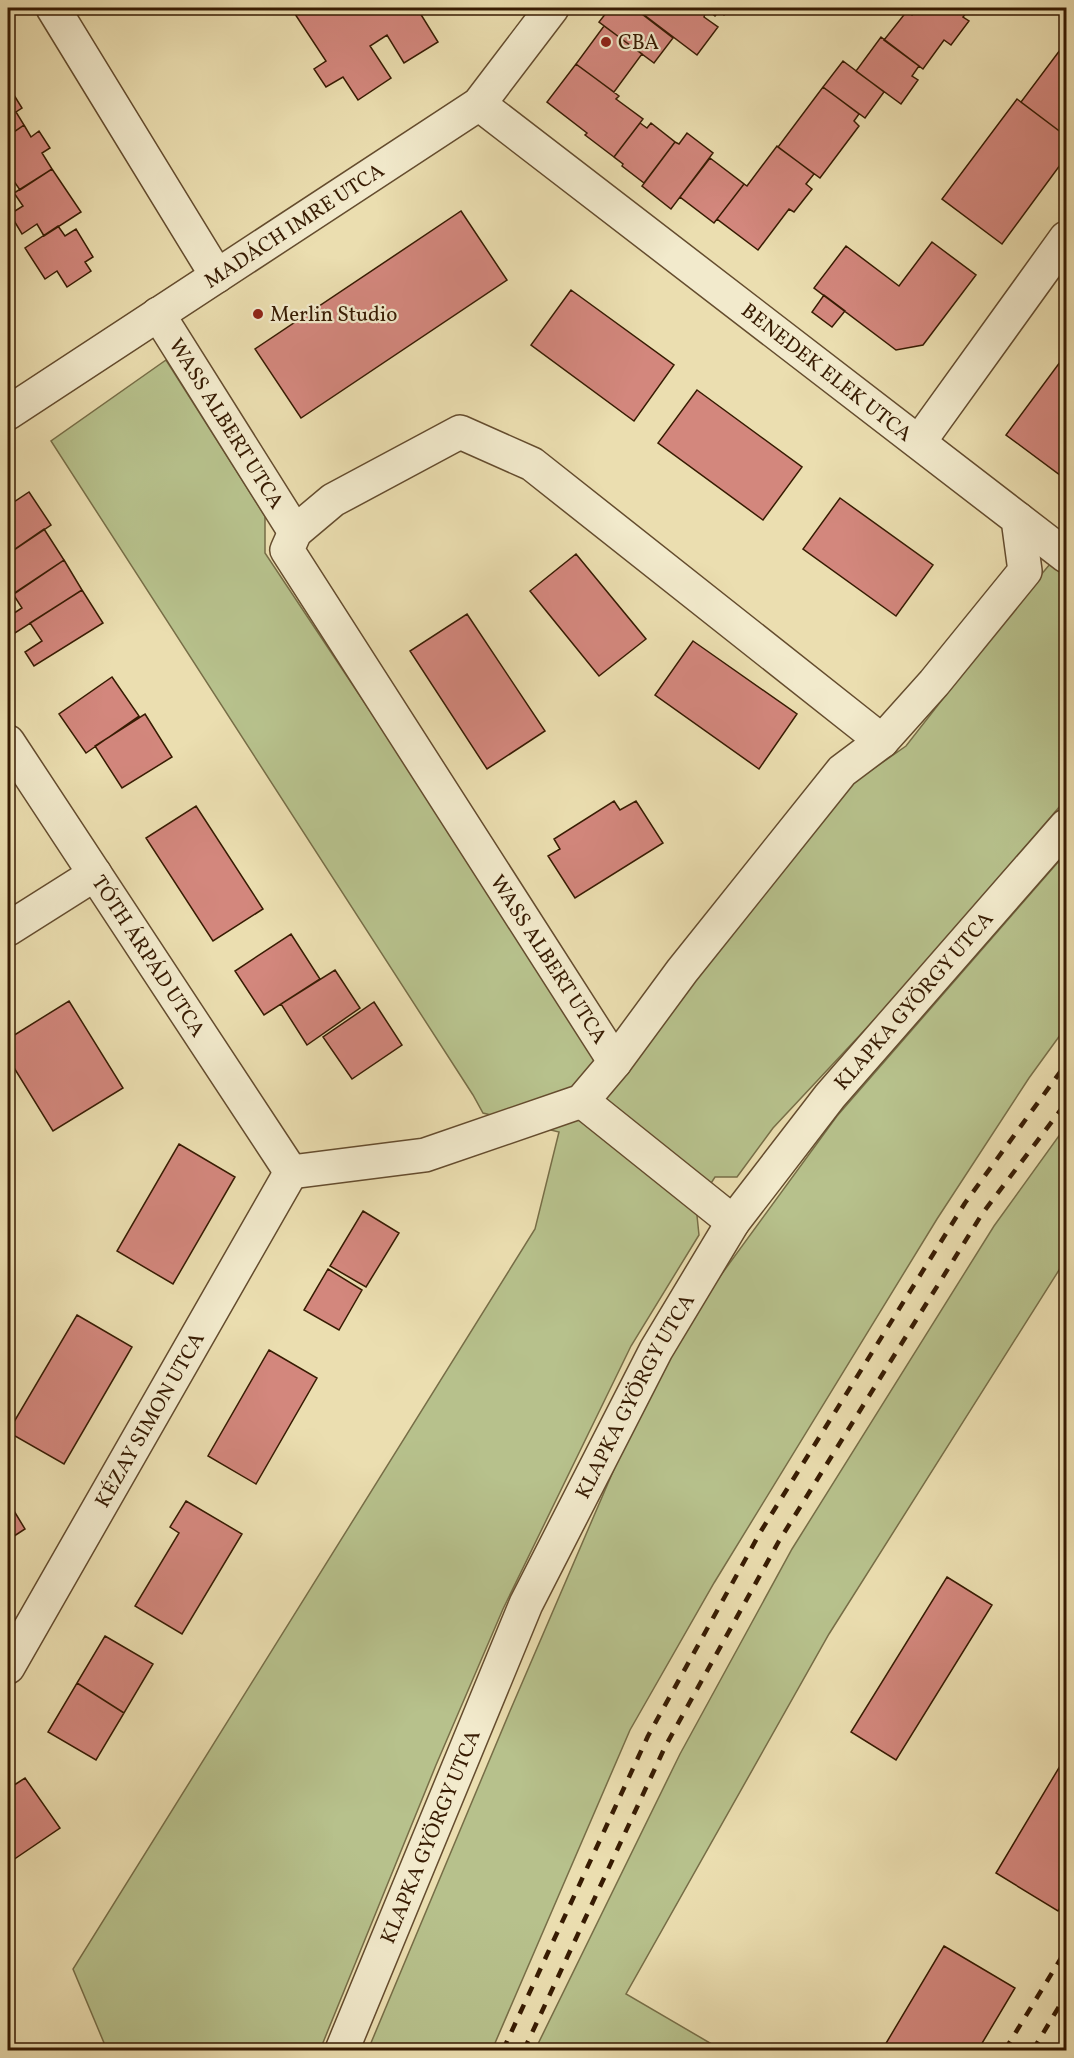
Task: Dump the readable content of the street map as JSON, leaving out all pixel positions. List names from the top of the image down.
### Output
{
  "streets": {
    "street": [
      "MADÁCH IMRE UTCA",
      "BENEDEK ELEK UTCA",
      "WASS ALBERT UTCA",
      "TÓTH ÁRPÁD UTCA",
      "KLAPKA GYÖRGY UTCA",
      "KÉZAY SIMON UTCA"
    ]
  },
  "crossings": [
    ["MADÁCH IMRE UTCA", "BENEDEK ELEK UTCA"],
    ["MADÁCH IMRE UTCA", "WASS ALBERT UTCA"],
    ["BENEDEK ELEK UTCA", "WASS ALBERT UTCA"],
    ["TÓTH ÁRPÁD UTCA", "KÉZAY SIMON UTCA"]
  ],
  "places": ["CBA", "Merlin Studio"]
}
